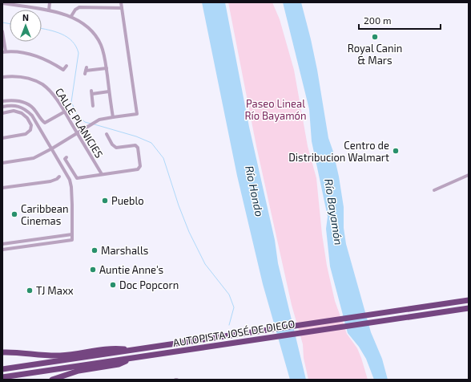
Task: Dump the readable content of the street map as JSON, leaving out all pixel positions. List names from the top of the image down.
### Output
{
  "streets": {
    "highway": ["AUTOPISTA JOSÉ DE DIEGO"],
    "street": ["CALLE PLANICIES"]
  },
  "water": ["Río Hondo", "Río Bayamón"],
  "parks": ["Paseo Lineal Río Bayamón"],
  "places": [
    "Royal Canin & Mars",
    "Centro de Distribucion Walmart",
    "Pueblo",
    "Caribbean Cinemas",
    "Marshalls",
    "Auntie Anne's",
    "Doc Popcorn",
    "TJ Maxx"
  ],
  "scale_bar": "200 m",
  "north": "top"
}
